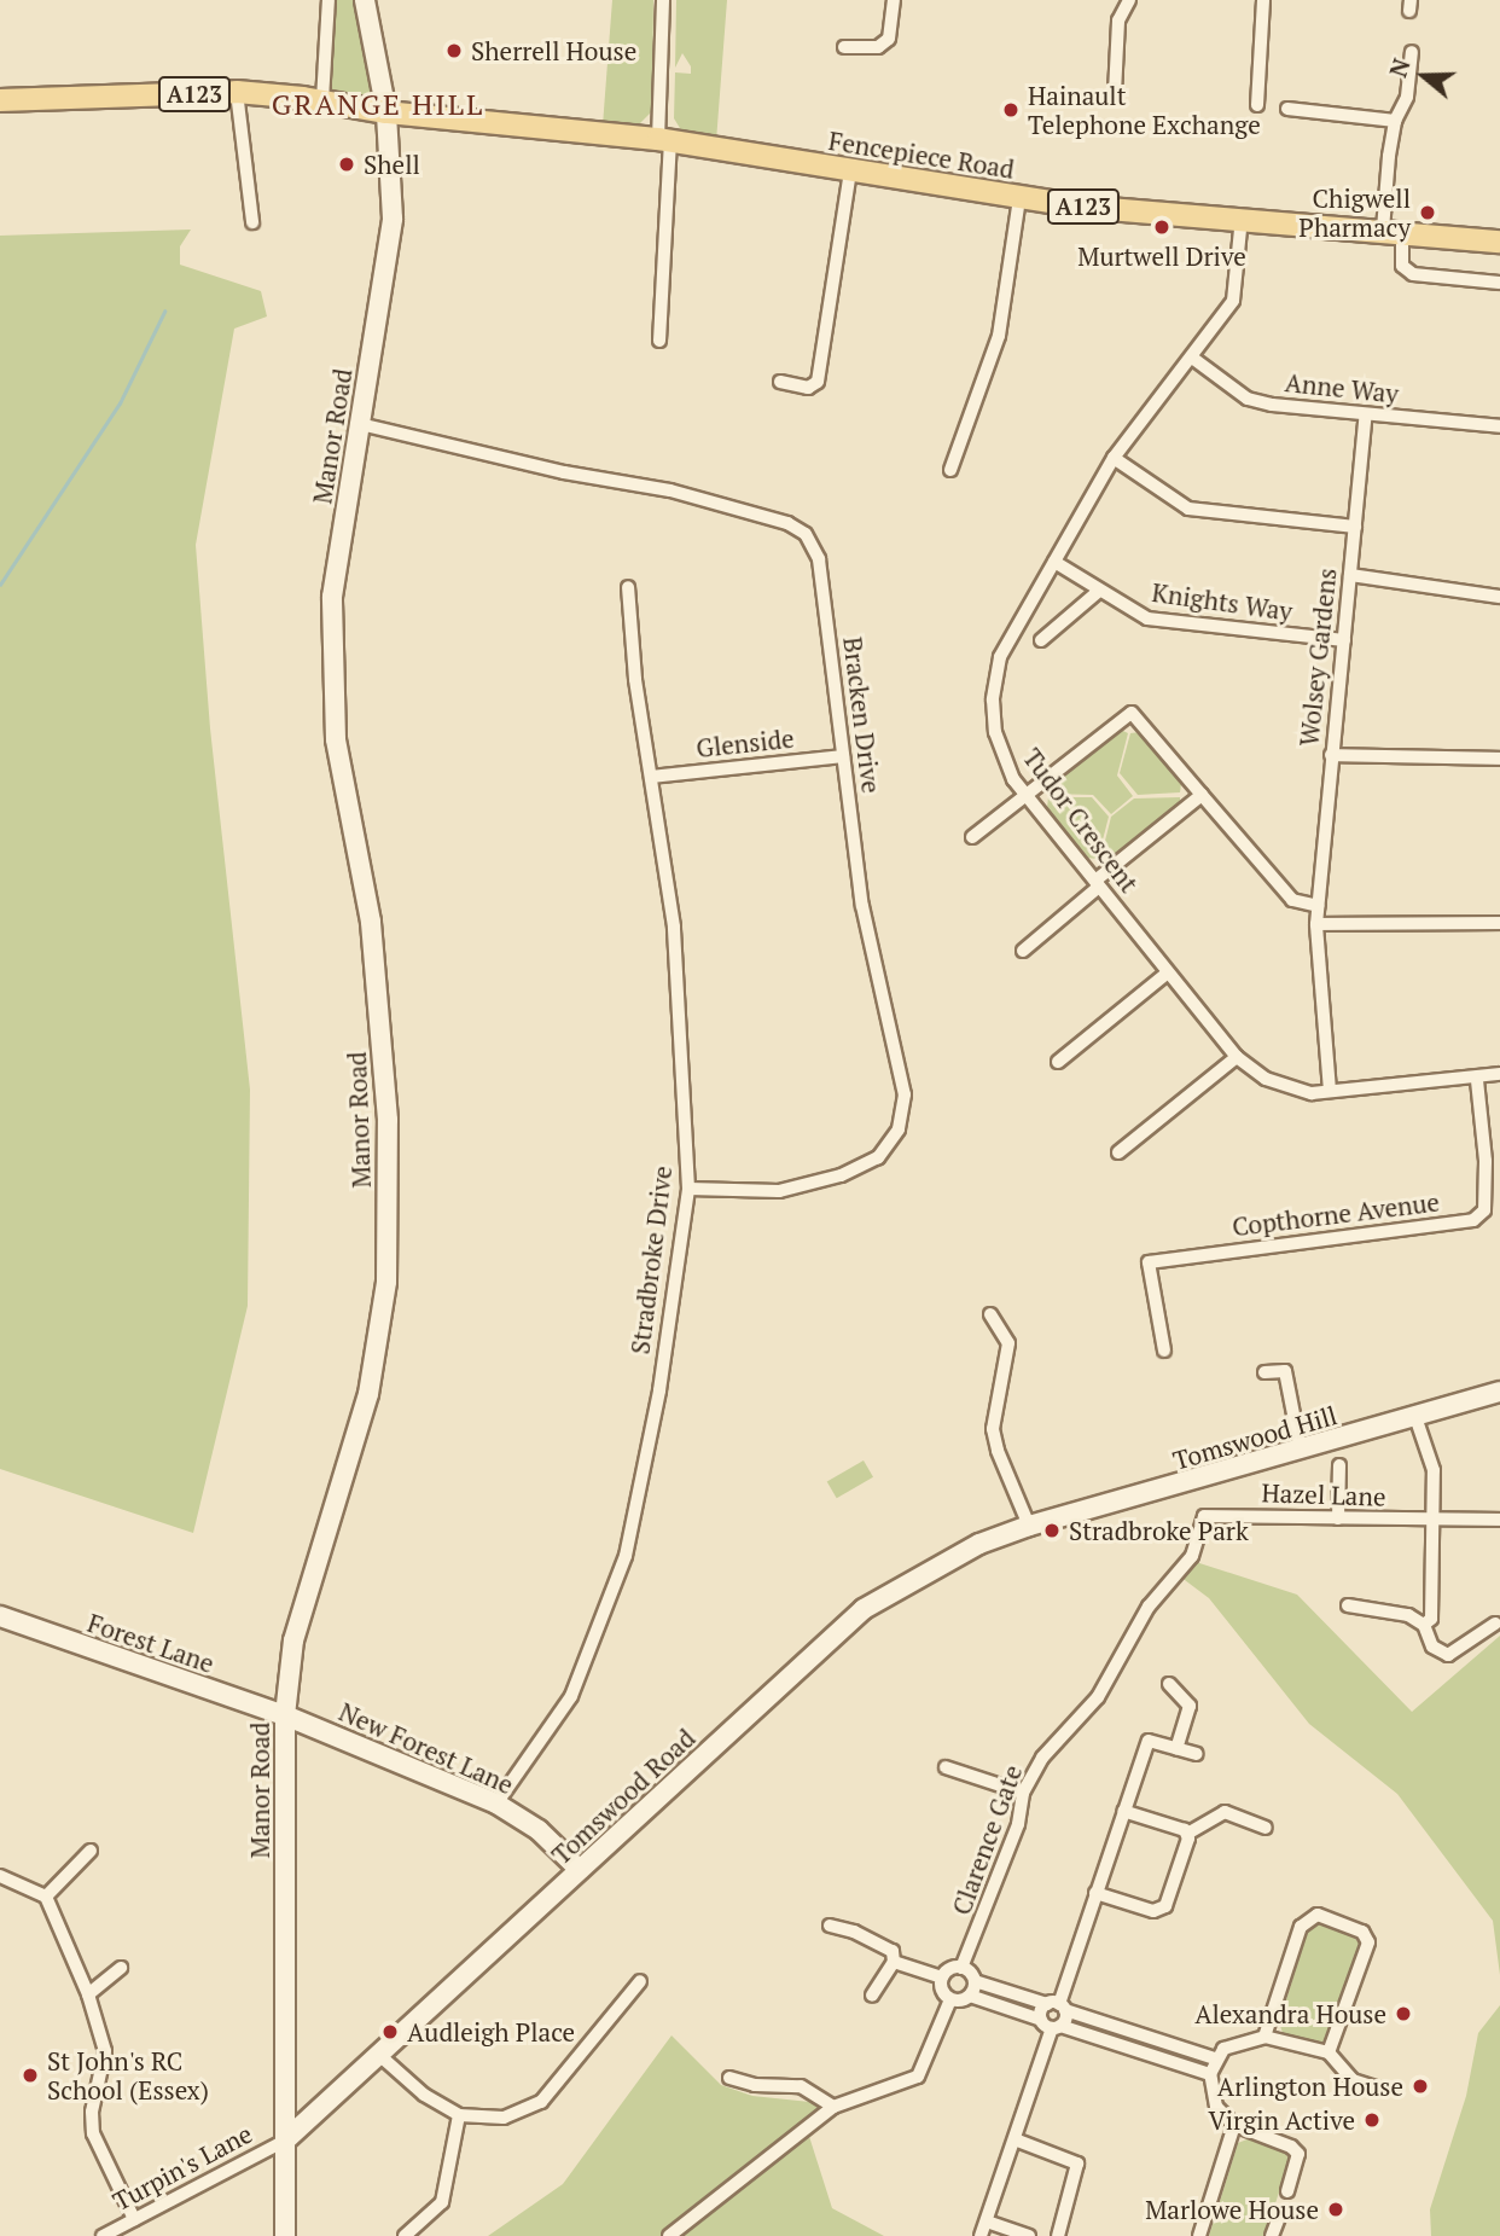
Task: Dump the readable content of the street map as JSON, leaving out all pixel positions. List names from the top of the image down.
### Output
{
  "streets": {
    "main road": [
      "A123",
      "Fencepiece Road",
      "Manor Road",
      "Tomswood Hill",
      "Forest Lane",
      "New Forest Lane",
      "Tomswood Road"
    ],
    "street": [
      "Anne Way",
      "Knights Way",
      "Wolsey Gardens",
      "Bracken Drive",
      "Glenside",
      "Tudor Crescent",
      "Copthorne Avenue",
      "Stradbroke Drive",
      "Hazel Lane",
      "Clarence Gate",
      "Turpin's Lane"
    ]
  },
  "crossings": [
    ["A123", "Fencepiece Road"],
    ["A123", "Manor Road"],
    ["Fencepiece Road", "Manor Road"],
    ["Fencepiece Road", "Tudor Crescent"],
    ["Anne Way", "Wolsey Gardens"],
    ["Anne Way", "Tudor Crescent"],
    ["Manor Road", "Bracken Drive"],
    ["Manor Road", "Forest Lane"],
    ["Manor Road", "New Forest Lane"],
    ["Manor Road", "Tomswood Road"],
    ["Manor Road", "Turpin's Lane"],
    ["Knights Way", "Wolsey Gardens"],
    ["Knights Way", "Tudor Crescent"],
    ["Wolsey Gardens", "Tudor Crescent"],
    ["Bracken Drive", "Glenside"],
    ["Bracken Drive", "Stradbroke Drive"],
    ["Glenside", "Stradbroke Drive"],
    ["Stradbroke Drive", "New Forest Lane"],
    ["Tomswood Hill", "Tomswood Road"],
    ["Hazel Lane", "Clarence Gate"],
    ["Forest Lane", "New Forest Lane"],
    ["New Forest Lane", "Tomswood Road"],
    ["Tomswood Road", "Turpin's Lane"]
  ],
  "districts": ["GRANGE HILL"],
  "places": [
    "Sherrell House",
    "Hainault Telephone Exchange",
    "Shell",
    "Chigwell Pharmacy",
    "Murtwell Drive",
    "Stradbroke Park",
    "Alexandra House",
    "Audleigh Place",
    "St John's RC School (Essex)",
    "Arlington House",
    "Virgin Active",
    "Marlowe House"
  ],
  "north": "left"
}
